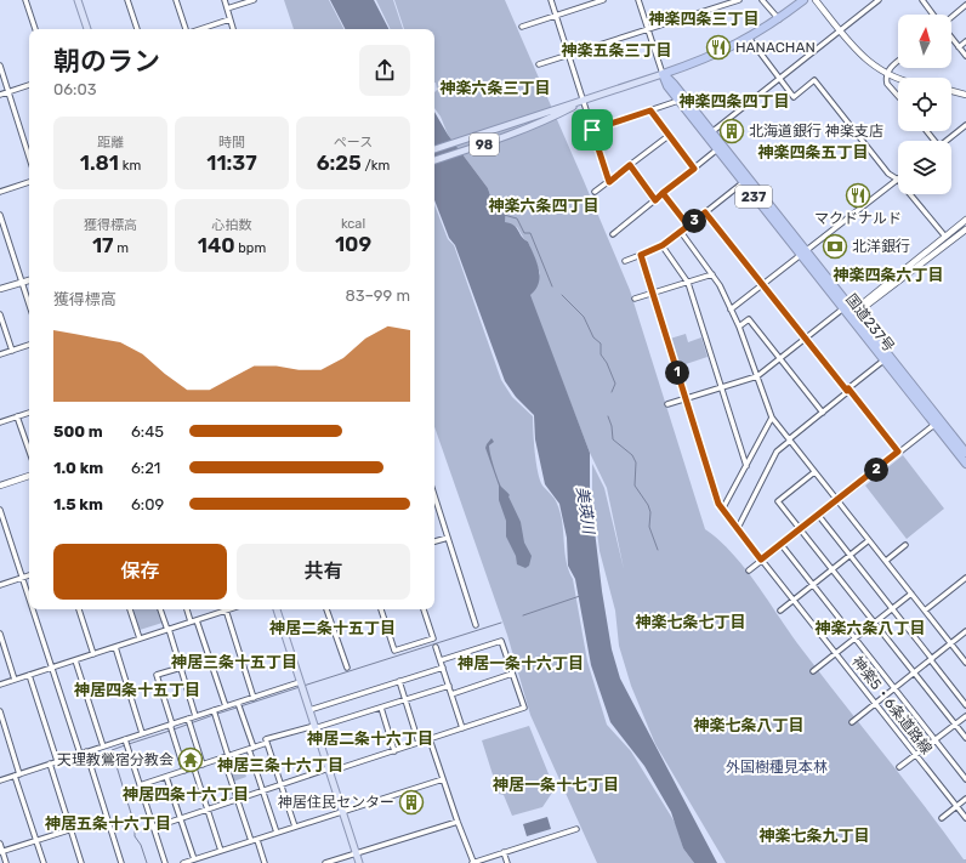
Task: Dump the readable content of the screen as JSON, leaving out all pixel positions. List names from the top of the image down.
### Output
{
  "streets": {
    "highway": ["237", "国道237号"],
    "main road": ["98"],
    "street": ["神楽5・6条道路線"]
  },
  "crossings": [
    ["98", "国道237号"]
  ],
  "districts": [
    "神楽四条三丁目",
    "神楽五条三丁目",
    "神楽六条三丁目",
    "神楽四条四丁目",
    "神楽四条五丁目",
    "神楽六条四丁目",
    "神楽四条六丁目",
    "神楽七条七丁目",
    "神居二条十五丁目",
    "神楽六条八丁目",
    "神居三条十五丁目",
    "神居一条十六丁目",
    "神居四条十五丁目",
    "神楽七条八丁目",
    "神居二条十六丁目",
    "神居三条十六丁目",
    "神居一条十七丁目",
    "神居四条十六丁目",
    "神居五条十六丁目",
    "神楽七条九丁目"
  ],
  "water": ["美瑛川"],
  "parks": ["外国樹種見本林"],
  "places": {
    "restaurant": ["HANACHAN", "マクドナルド"],
    "building": ["北海道銀行 神楽支店", "神居住民センター"],
    "bank": ["北洋銀行"],
    "temple": ["天理教鶯宿分教会"]
  },
  "north": "top",
  "page": {
    "heading": ["朝のラン", "06:03"],
    "stats": [
      ["距離", "1.81 km"],
      ["時間", "11:37"],
      ["ペース", "6:25 /km"],
      ["獲得標高", "17 m"],
      ["心拍数", "140 bpm"],
      ["kcal", "109"]
    ],
    "pins": ["3", "1", "2"],
    "chart": ["獲得標高", "83–99 m"],
    "list": [
      {
        "name": "500 m",
        "note": "6:45"
      },
      {
        "name": "1.0 km",
        "note": "6:21"
      },
      {
        "name": "1.5 km",
        "note": "6:09"
      }
    ],
    "buttons": ["保存", "共有"]
  }
}
